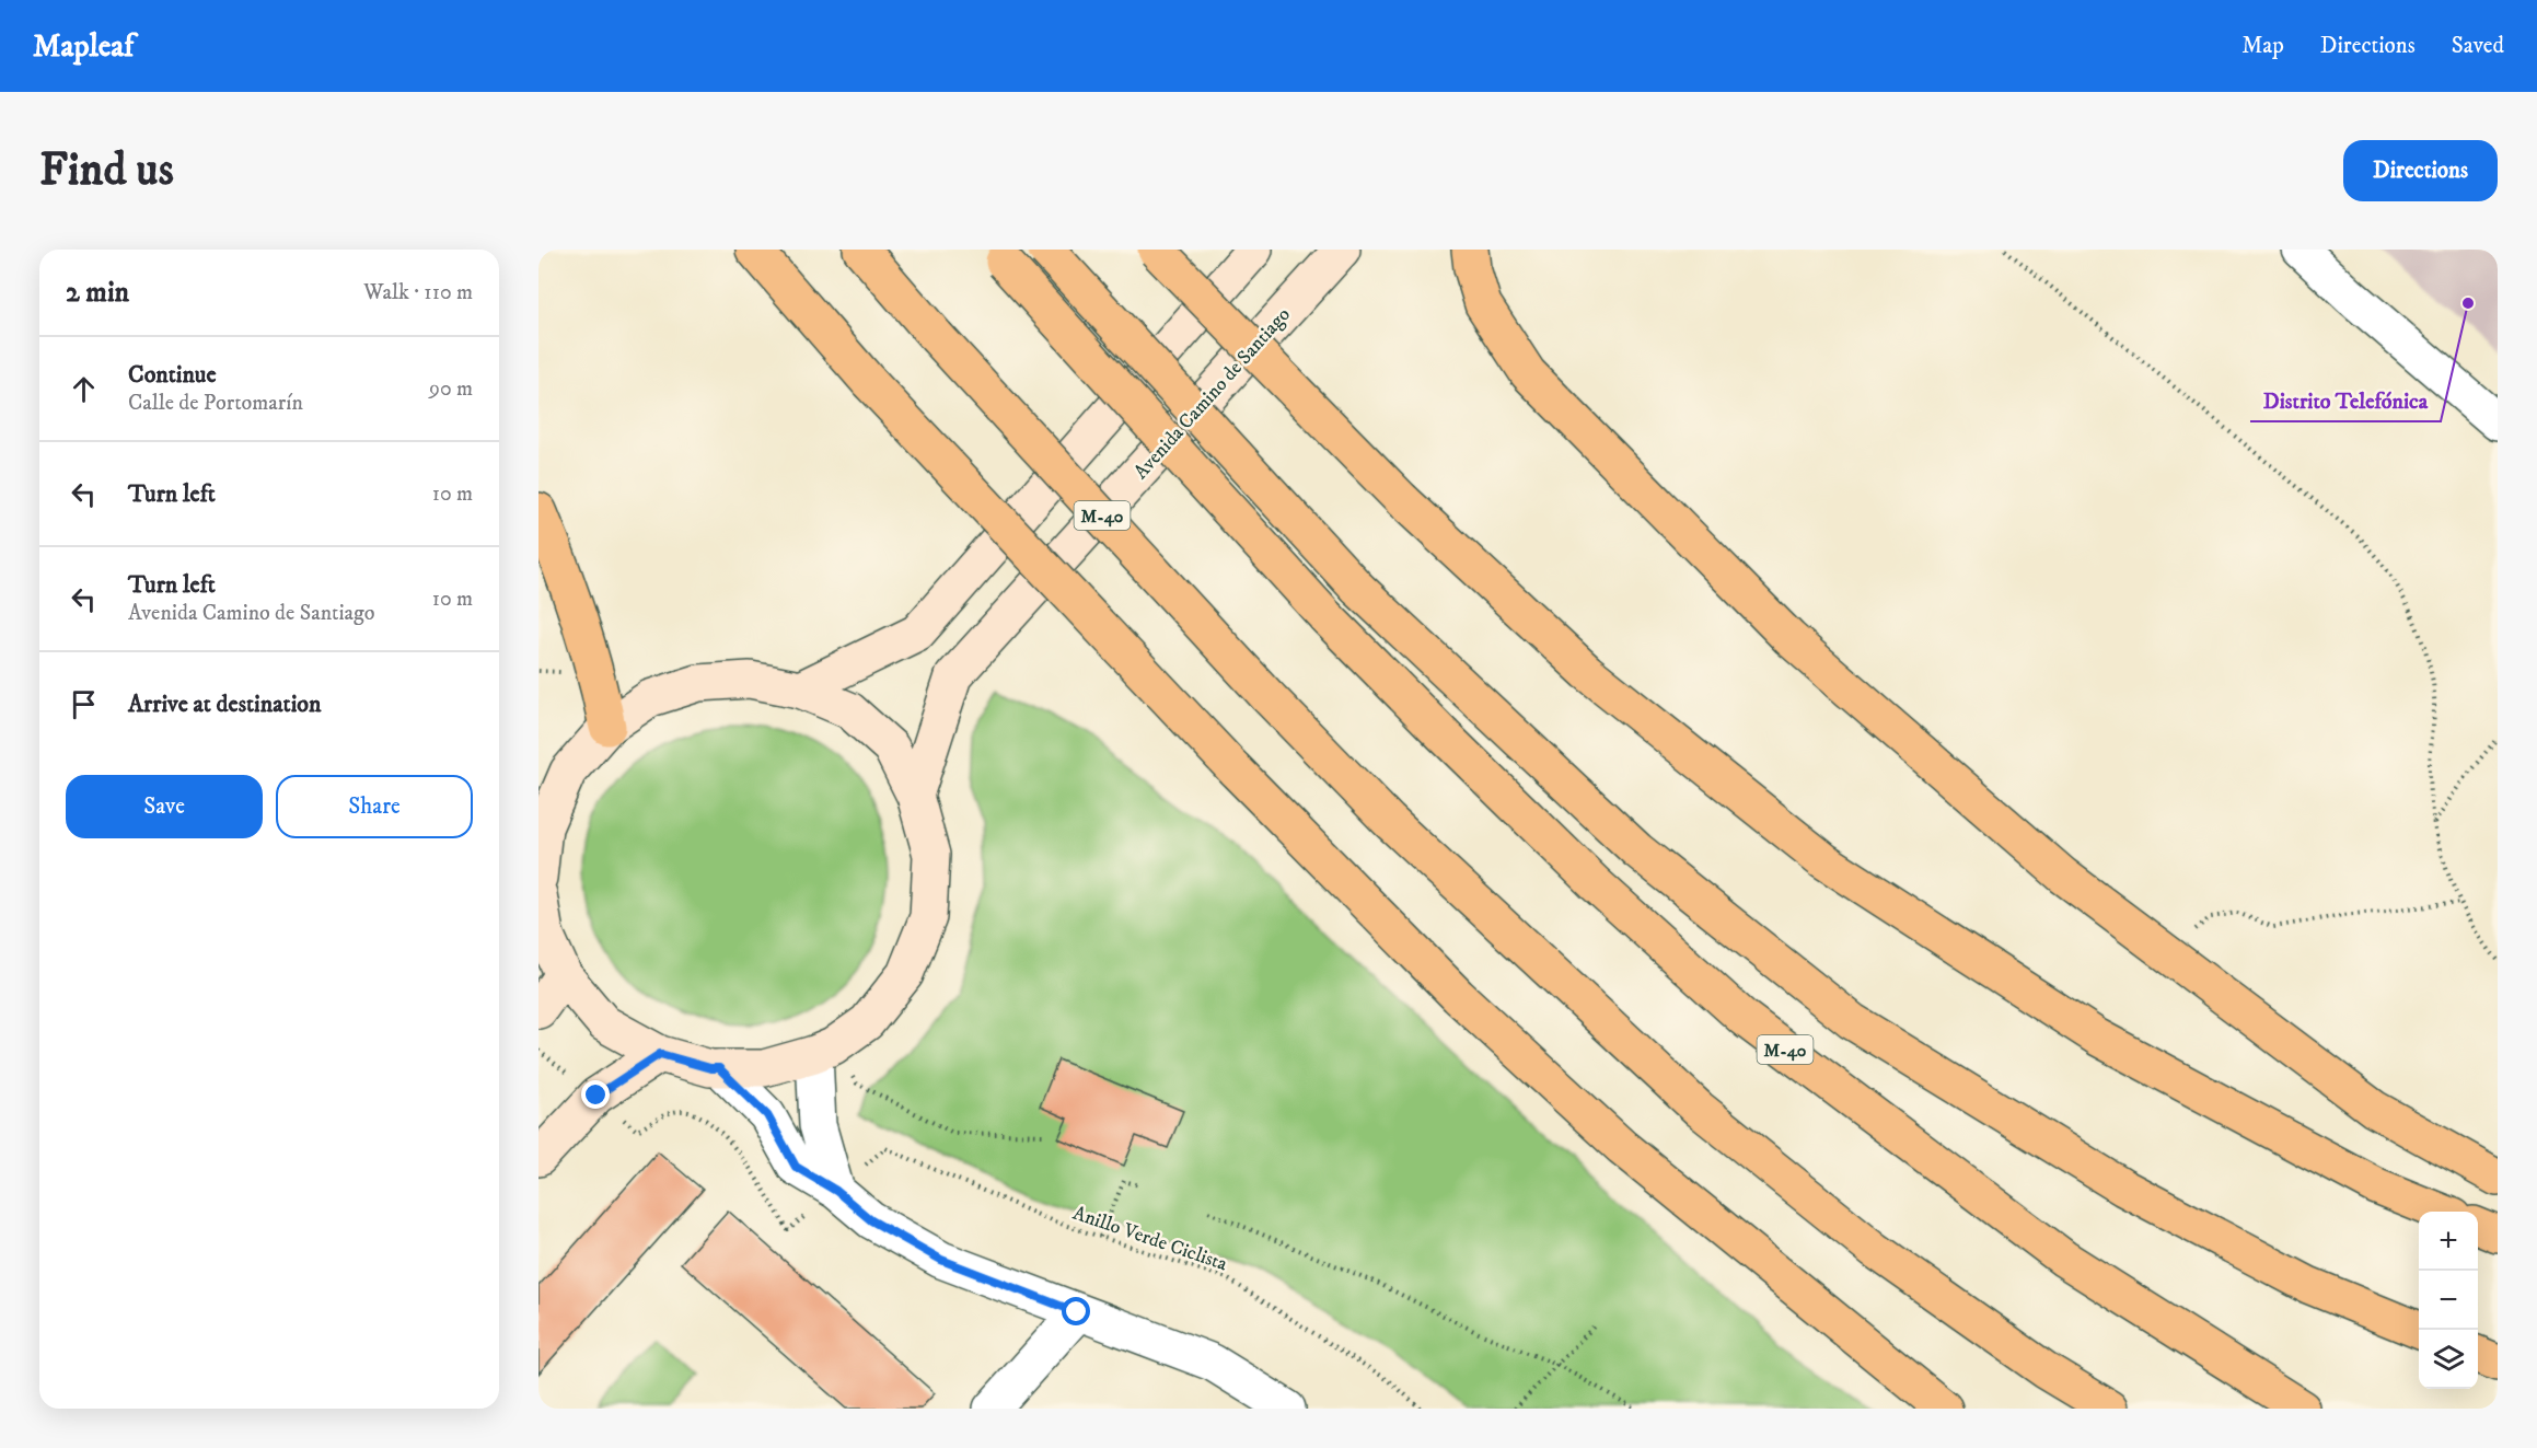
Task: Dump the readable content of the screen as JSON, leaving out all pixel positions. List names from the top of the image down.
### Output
{
  "streets": {
    "highway": ["M-40"],
    "street": ["Avenida Camino de Santiago"],
    "path": ["Anillo Verde Ciclista"]
  },
  "places": ["Distrito Telefónica"],
  "page": {
    "header": "Mapleaf",
    "nav": ["Map", "Directions", "Saved"],
    "buttons": [
      "Directions",
      ["Save", "Share"]
    ],
    "title": "Find us",
    "heading": ["2 min", "Walk · 110 m"],
    "list": [
      ["Continue", "Calle de Portomarín", "90 m"],
      ["Turn left", "10 m"],
      ["Turn left", "Avenida Camino de Santiago", "10 m"],
      "Arrive at destination"
    ],
    "map_buttons": ["+", "−"]
  }
}
